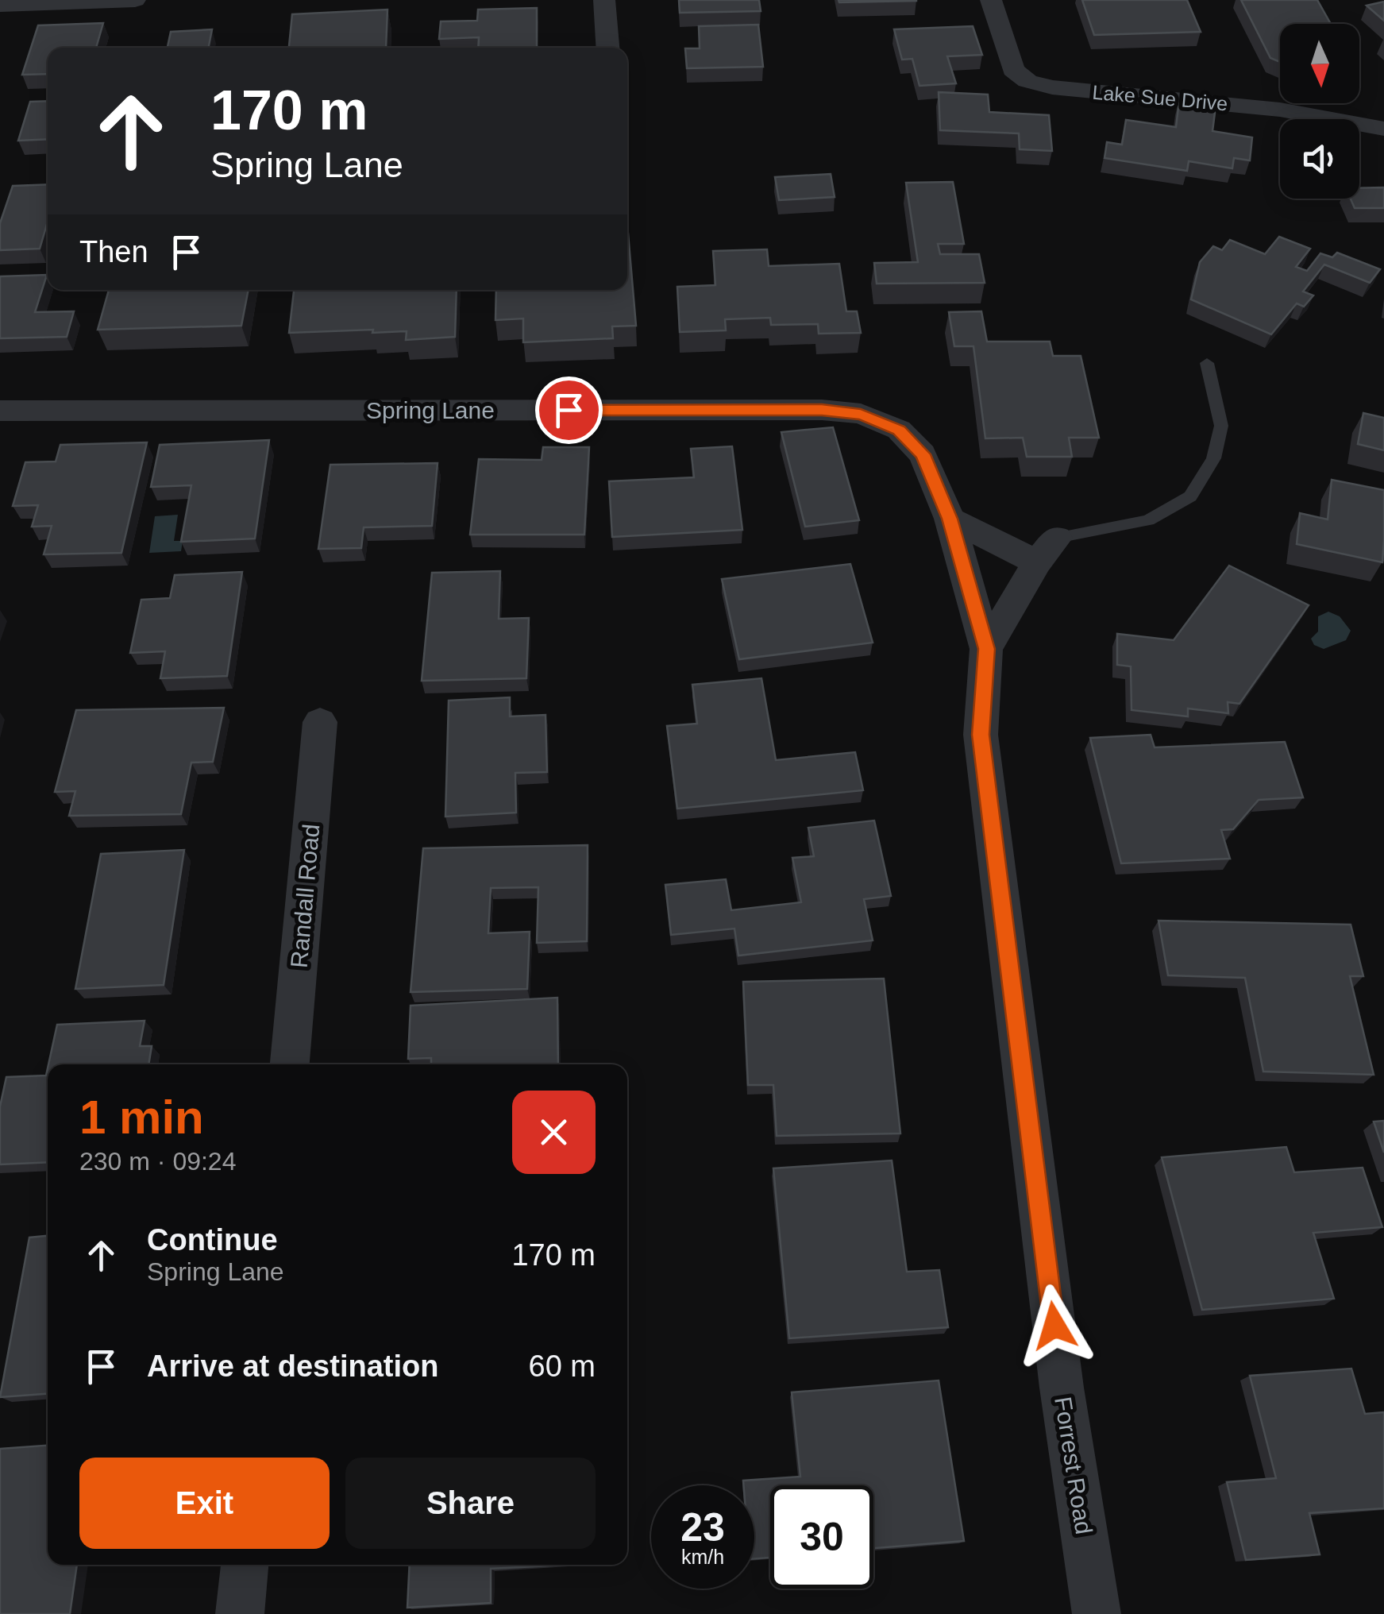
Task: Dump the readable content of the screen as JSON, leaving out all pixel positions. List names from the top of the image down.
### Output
{
  "streets": {
    "street": [
      "Lake Sue Drive",
      "Spring Lane",
      "Randall Road",
      "Forrest Road"
    ]
  },
  "crossings": [
    ["Spring Lane", "Forrest Road"]
  ],
  "north": "bottom",
  "page": {
    "turn": ["170 m", "Spring Lane"],
    "then": "Then",
    "heading": ["1 min", "230 m · 09:24"],
    "list": [
      {
        "name": "Continue",
        "note": "Spring Lane",
        "value": "170 m"
      },
      {
        "name": "Arrive at destination",
        "value": "60 m"
      }
    ],
    "buttons": ["Exit", "Share"],
    "speed": "23 km/h",
    "limit": "30"
  }
}
